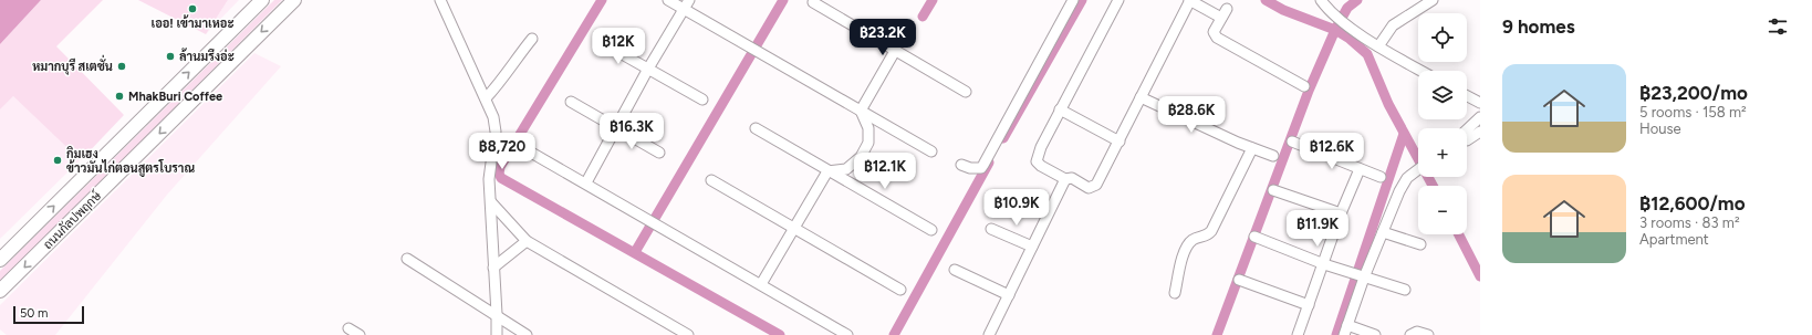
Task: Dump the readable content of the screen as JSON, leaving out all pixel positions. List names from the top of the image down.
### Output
{
  "streets": {
    "main road": ["ถนนกัลปพฤกษ์"]
  },
  "places": [
    "เออ! เข้ามาเหอะ",
    "ล้านมรึงอ่ะ",
    "หมากบุรี สเตชั่น",
    "MhakBuri Coffee",
    "กิมเฮง ข้าวมันไก่ตอนสูตรโบราณ"
  ],
  "scale_bar": "50 m",
  "page": {
    "heading": "9 homes",
    "map_buttons": ["+", "−"],
    "price": [
      "฿23.2K",
      "฿12K",
      "฿28.6K",
      "฿16.3K",
      "฿8,720",
      "฿12.6K",
      "฿12.1K",
      "฿10.9K",
      "฿11.9K"
    ],
    "list": [
      {
        "name": "฿23,200/mo",
        "note": "5 rooms · 158 m² · House"
      },
      {
        "name": "฿12,600/mo",
        "note": "3 rooms · 83 m² · Apartment"
      }
    ],
    "scale": "50 m"
  }
}
